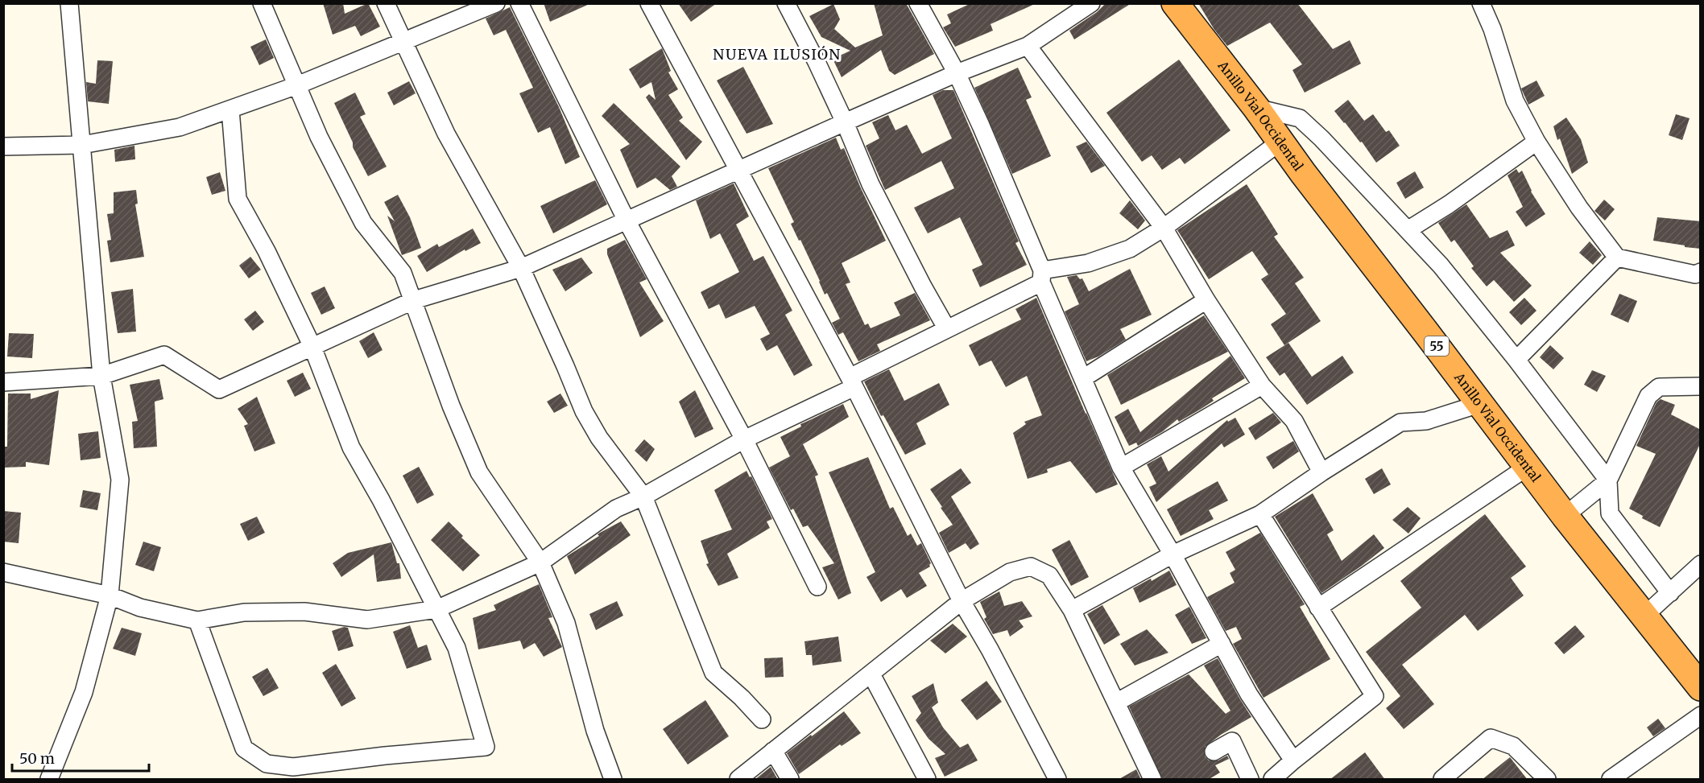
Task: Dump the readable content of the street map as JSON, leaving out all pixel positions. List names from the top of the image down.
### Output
{
  "streets": {
    "highway": ["Anillo Vial Occidental", "55"]
  },
  "districts": ["NUEVA ILUSIÓN"],
  "scale_bar": "50 m"
}
